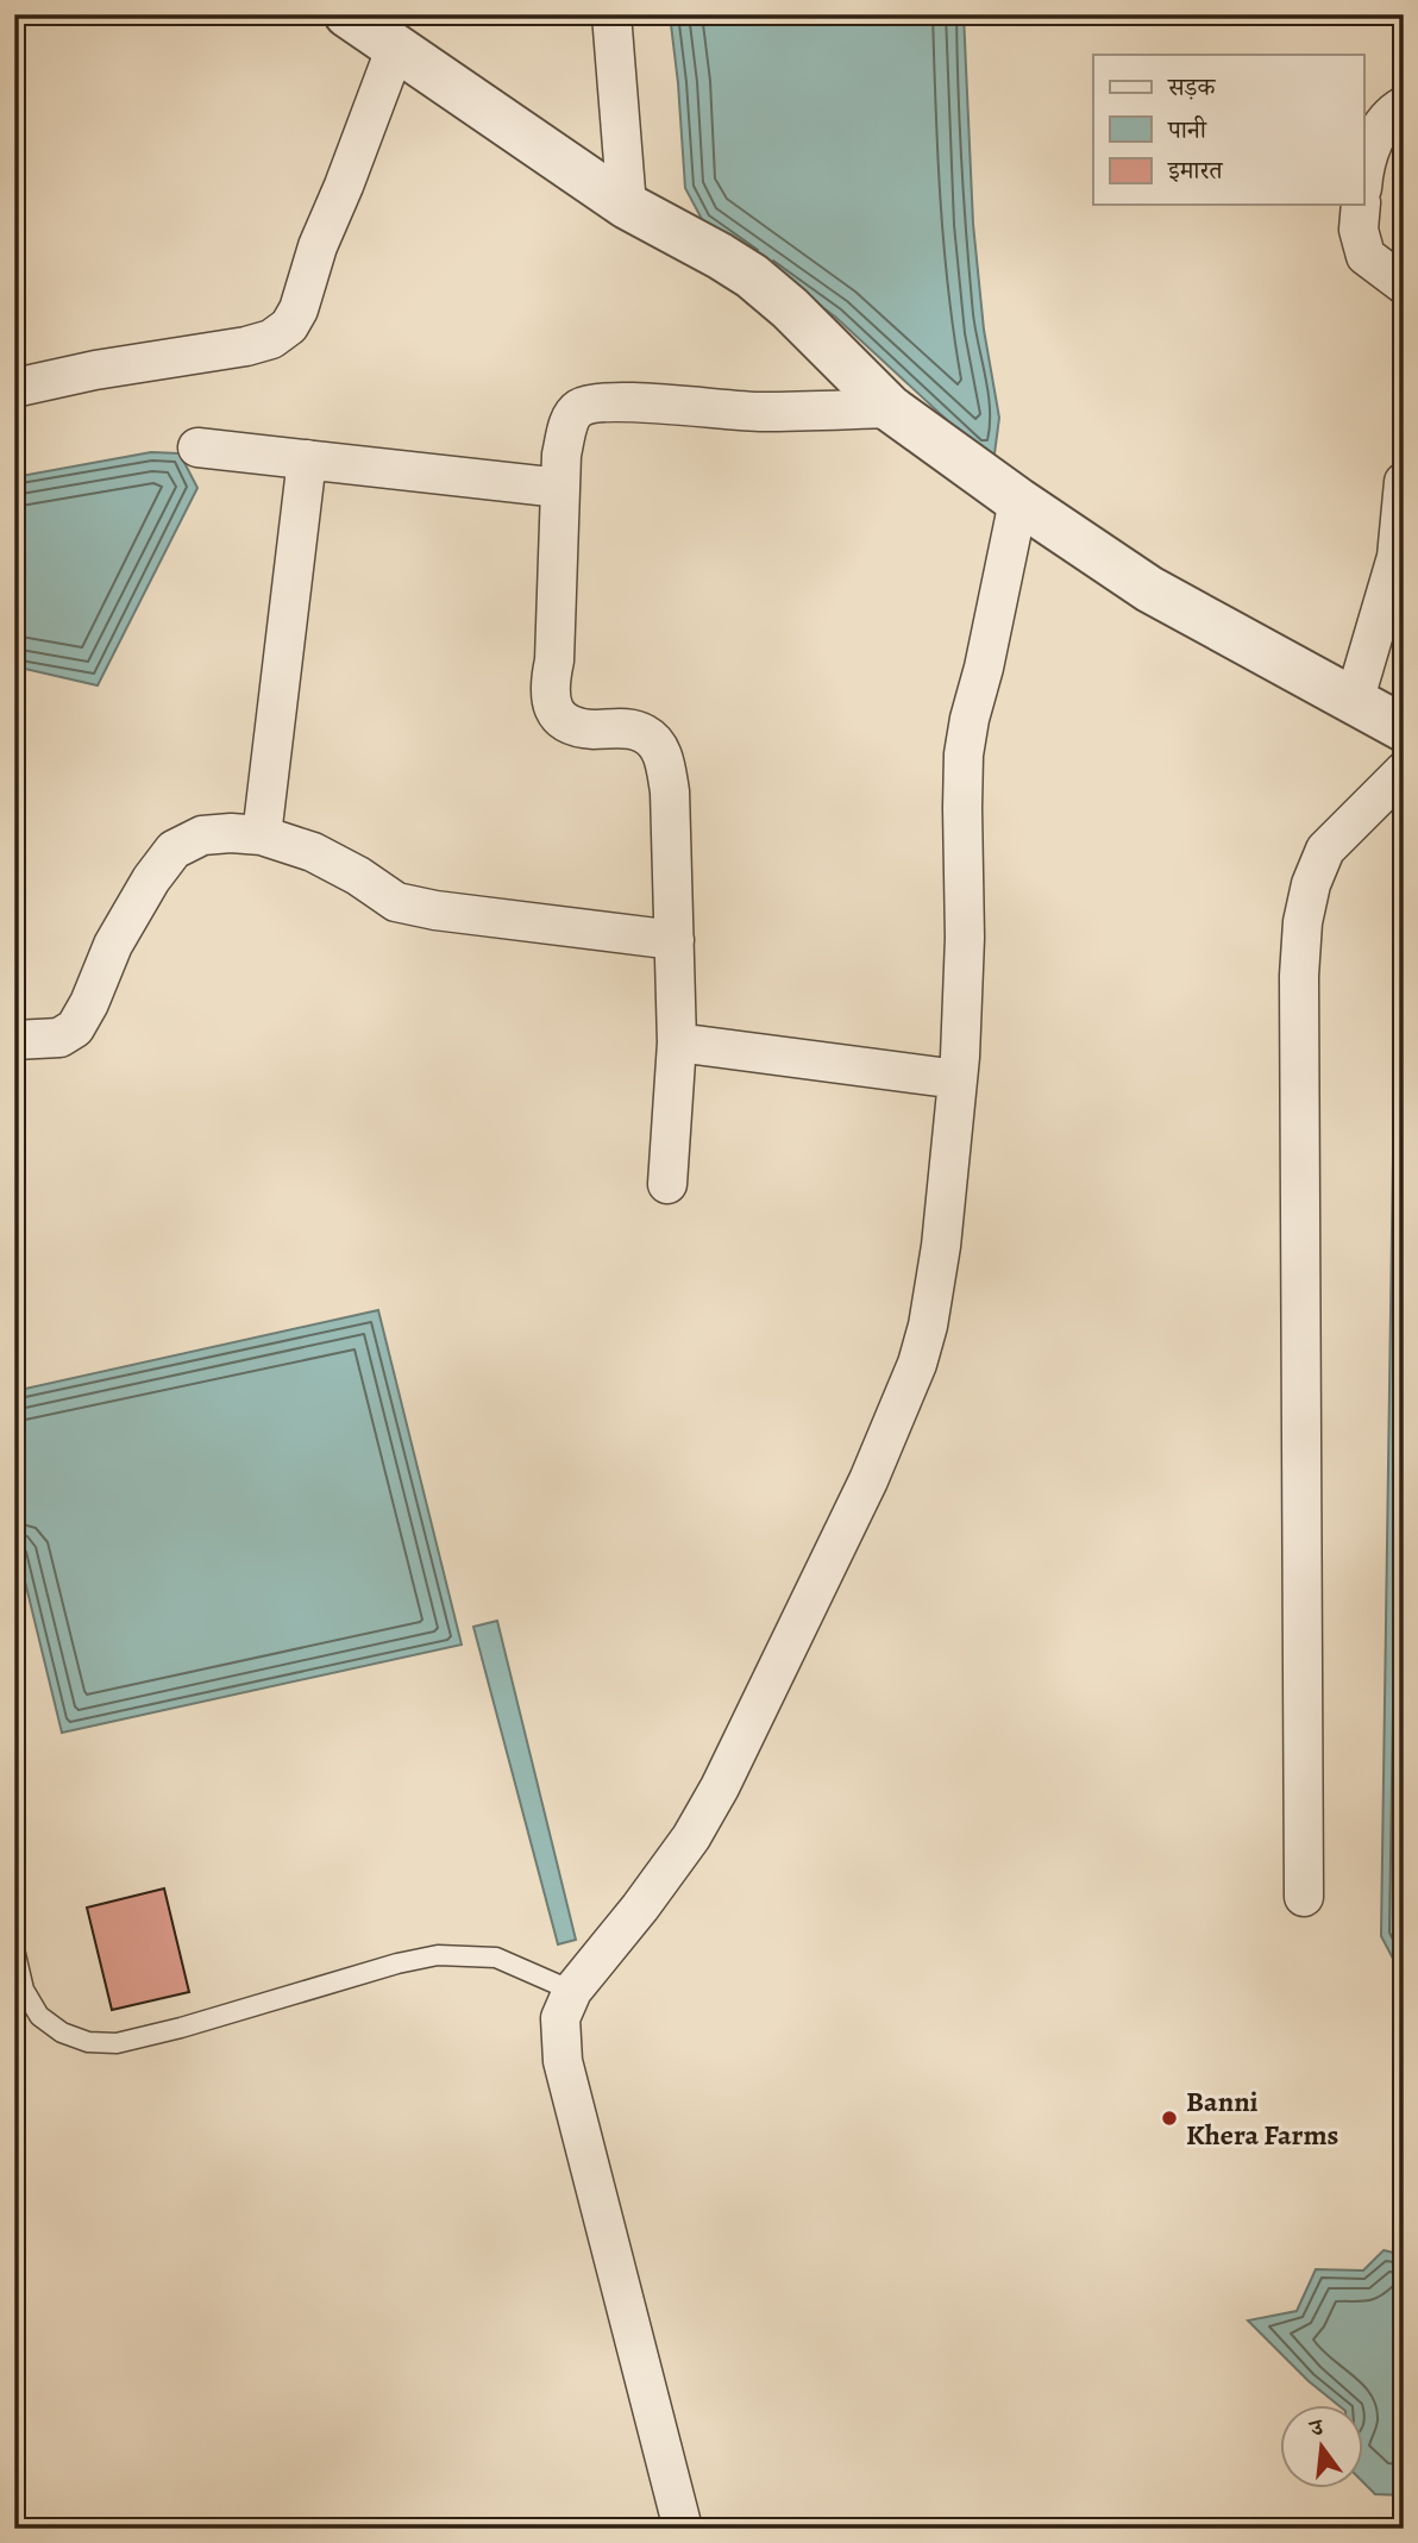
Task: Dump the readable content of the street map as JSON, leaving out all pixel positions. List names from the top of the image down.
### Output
{
  "places": ["Banni Khera Farms"],
  "legend": ["सड़क", "पानी", "इमारत"],
  "north": "top"
}
